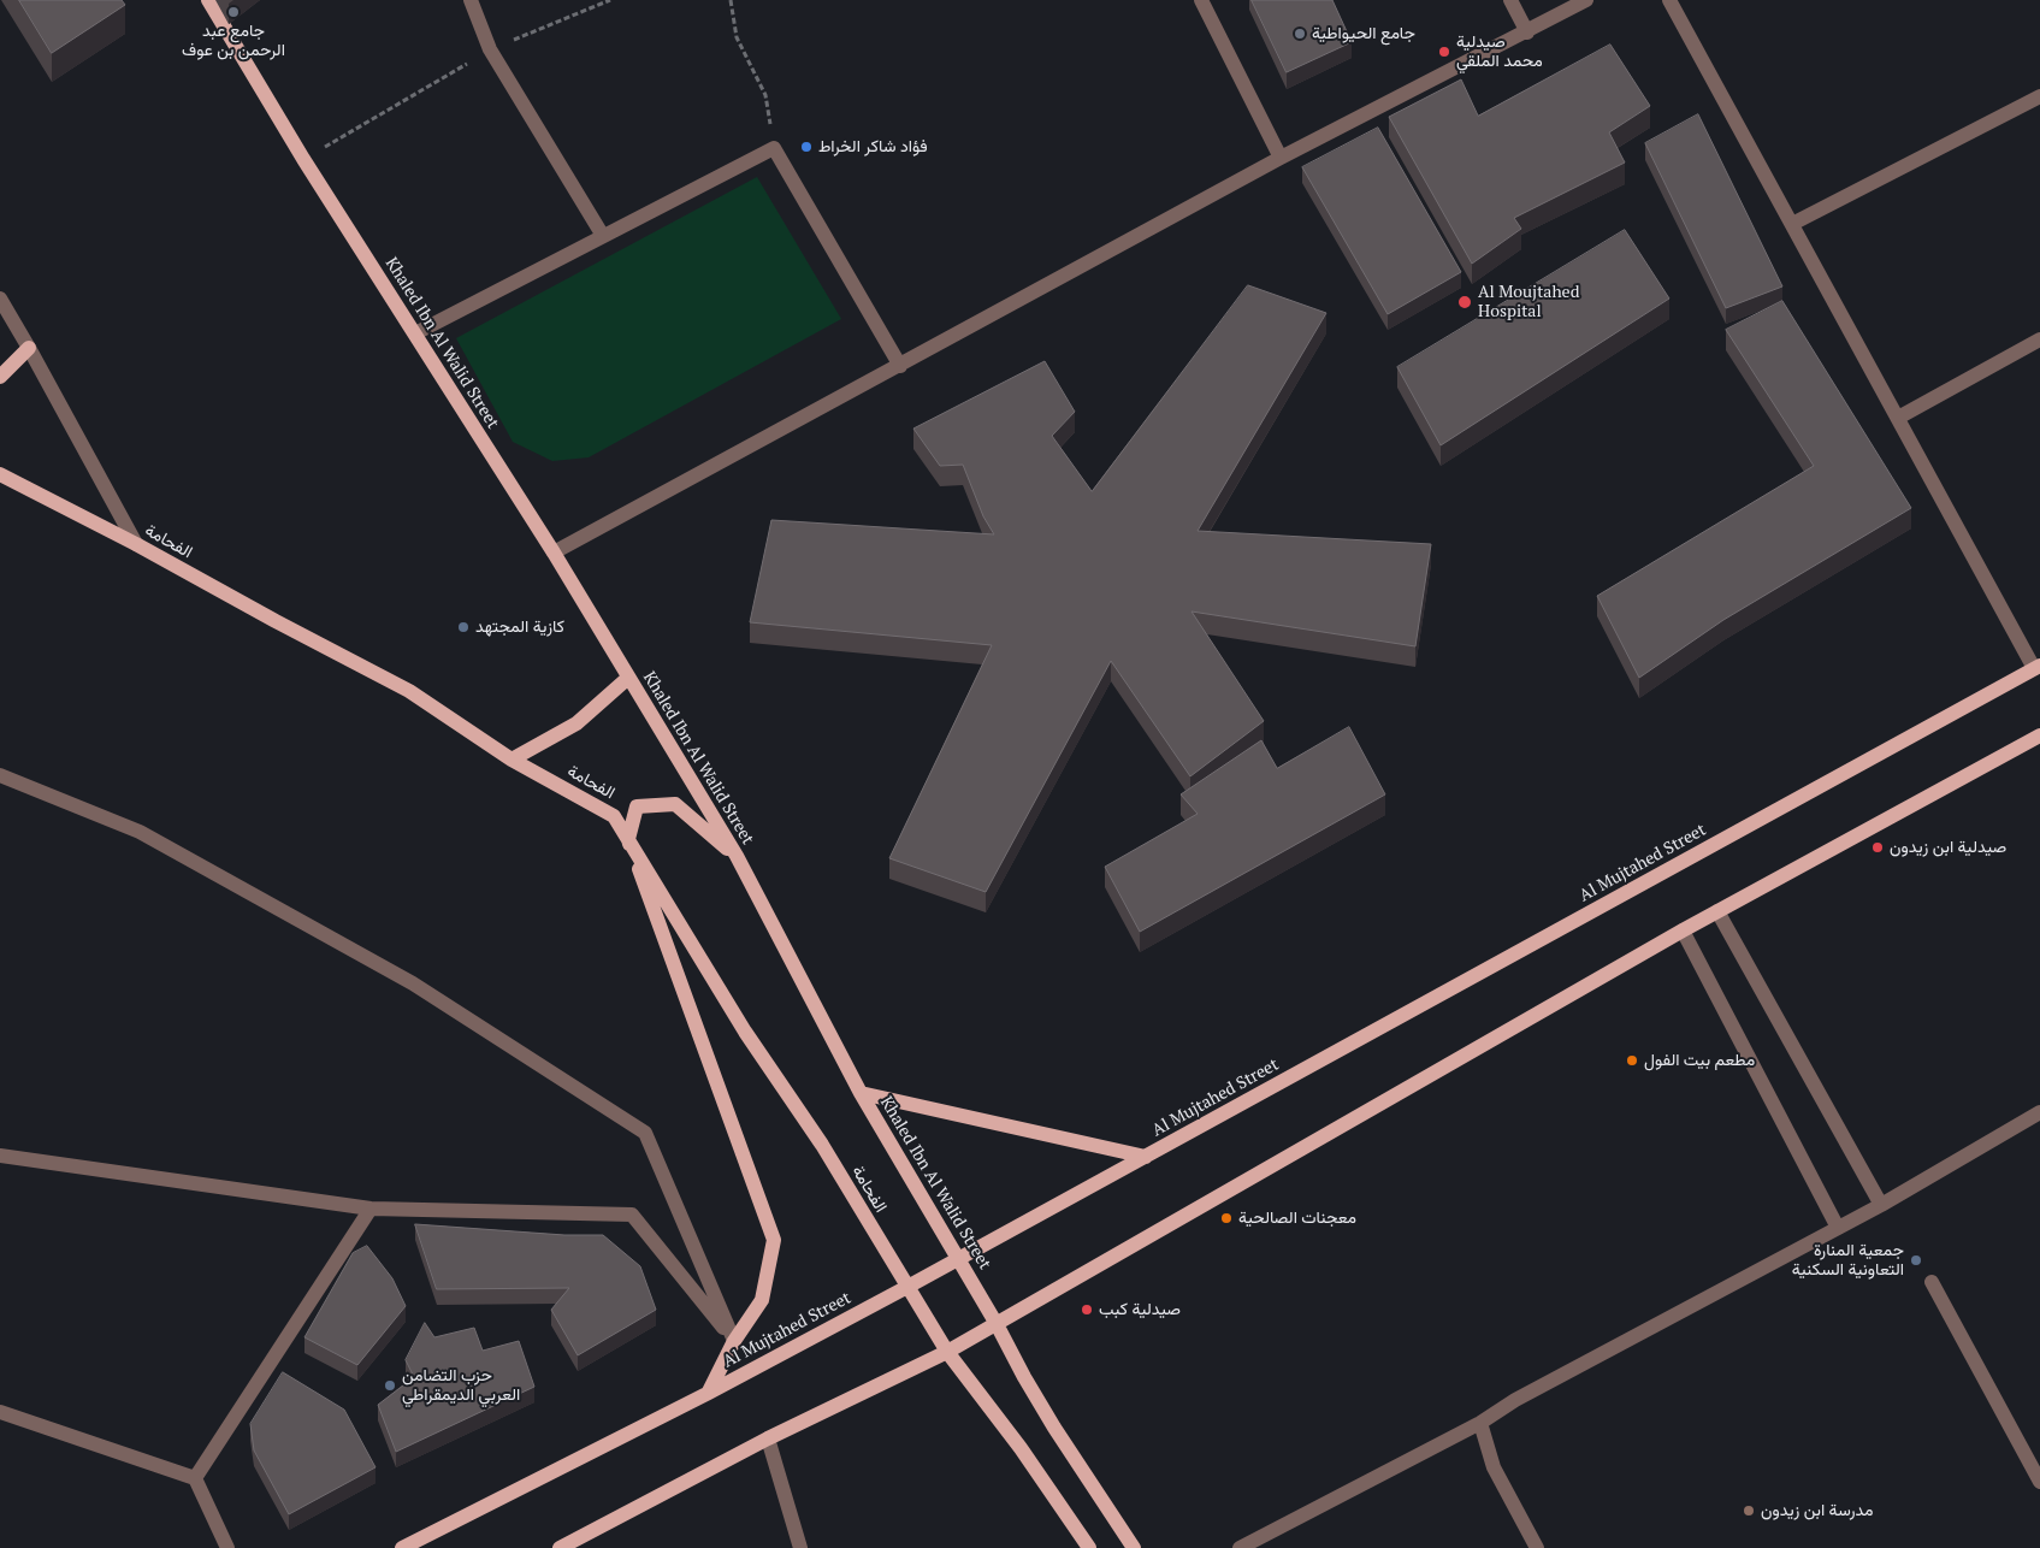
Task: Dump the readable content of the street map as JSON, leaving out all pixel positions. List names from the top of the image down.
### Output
{
  "streets": {
    "main road": ["Khaled Ibn Al Walid Street", "الفحامة", "Al Mujtahed Street"]
  },
  "crossings": [
    ["Khaled Ibn Al Walid Street", "Al Mujtahed Street"],
    ["الفحامة", "Al Mujtahed Street"]
  ],
  "places": [
    "جامع عبد الرحمن بن عوف",
    "جامع الحيواطية",
    "صيدلية محمد الملقي",
    "فؤاد شاكر الخراط",
    "Al Moujtahed Hospital",
    "كازية المجتهد",
    "صيدلية ابن زيدون",
    "مطعم بيت الفول",
    "معجنات الصالحية",
    "جمعية المنارة التعاونية السكنية",
    "صيدلية كبب",
    "حزب التضامن العربي الديمقراطي",
    "مدرسة ابن زيدون"
  ]
}
